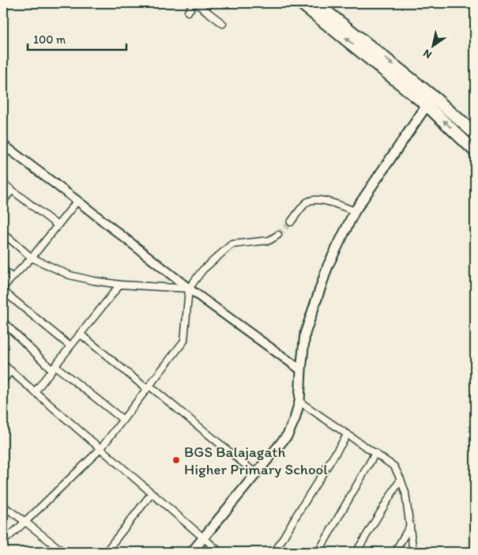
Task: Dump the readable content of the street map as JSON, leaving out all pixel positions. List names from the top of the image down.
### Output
{
  "places": ["BGS Balajagath Higher Primary School"],
  "scale_bar": "100 m",
  "north": "bottom left"
}
